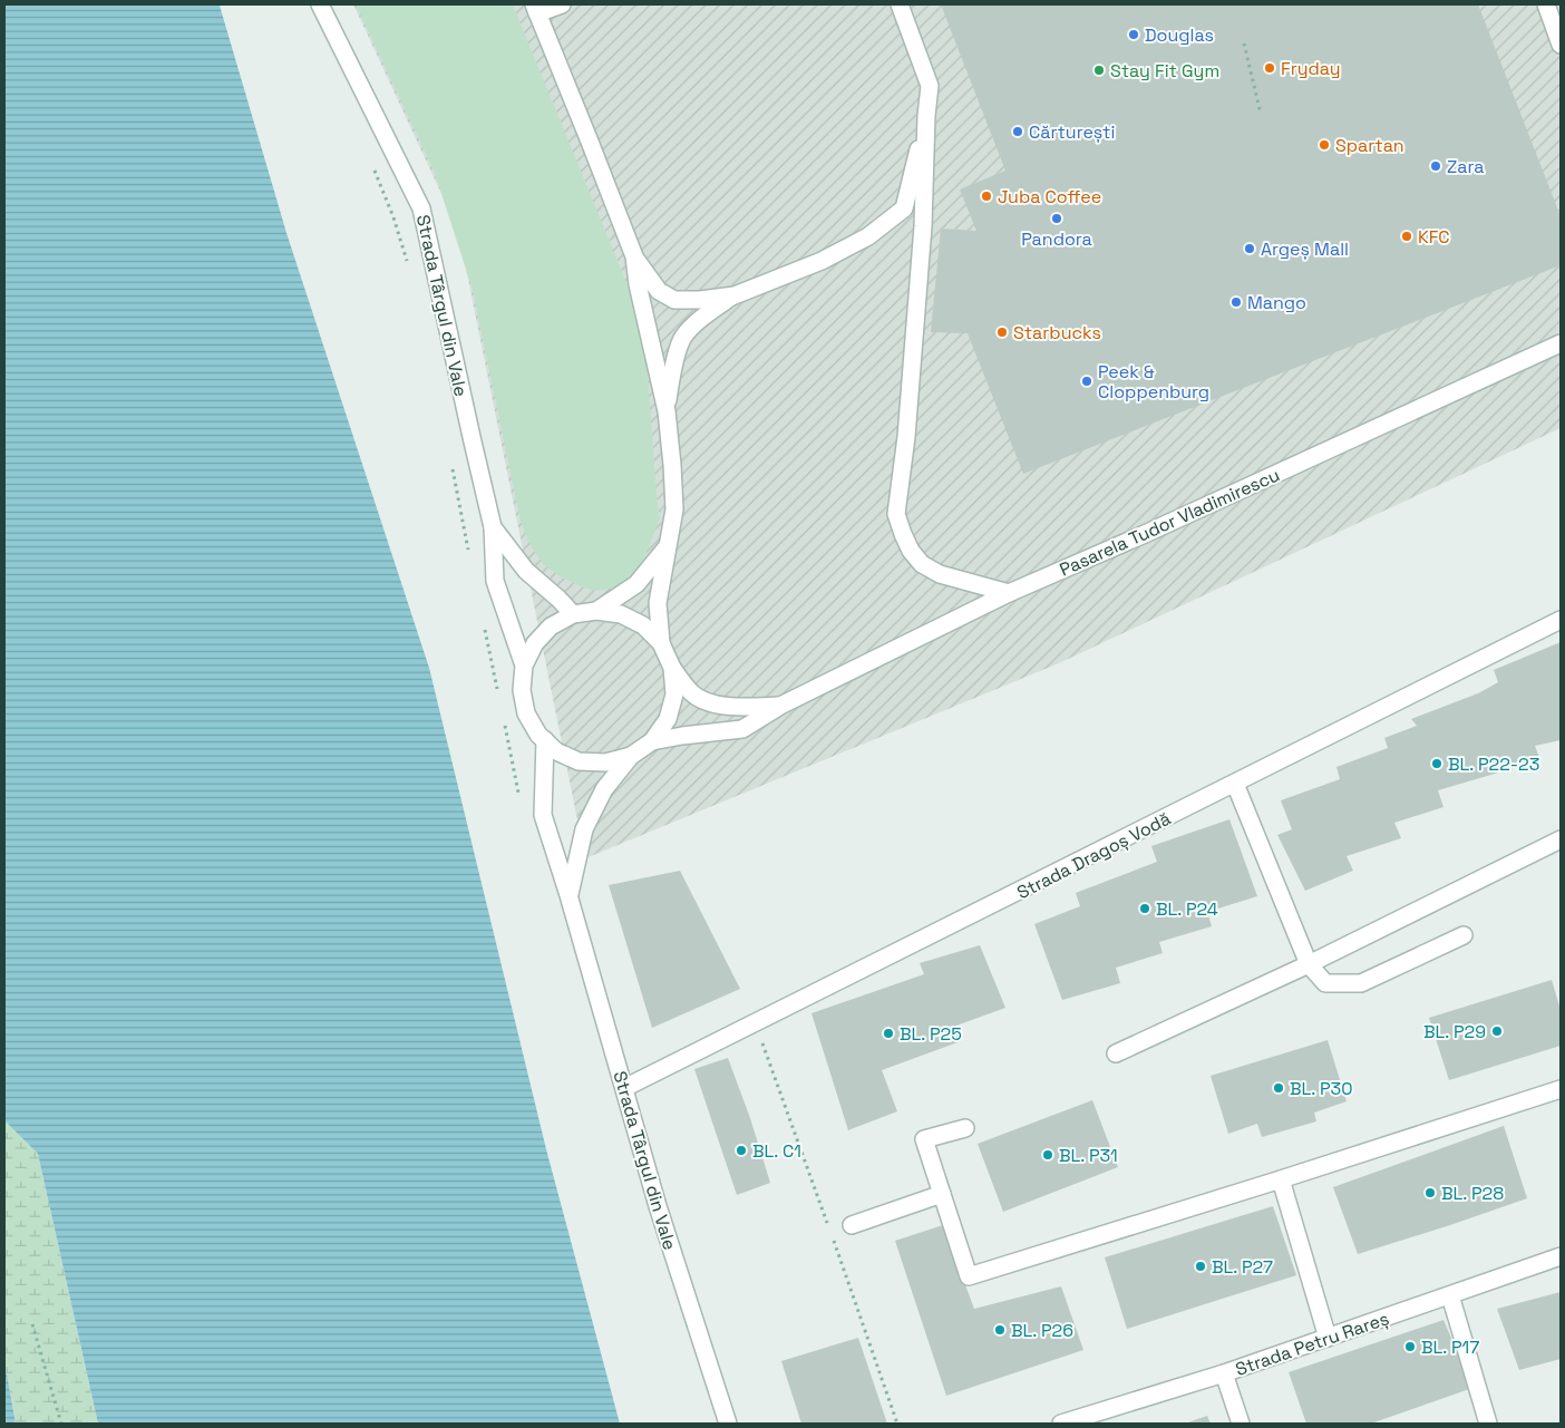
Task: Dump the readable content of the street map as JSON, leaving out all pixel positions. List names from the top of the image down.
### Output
{
  "streets": {
    "street": [
      "Strada Târgul din Vale",
      "Pasarela Tudor Vladimirescu",
      "Strada Dragoș Vodă",
      "Strada Petru Rareș"
    ]
  },
  "crossings": [
    ["Strada Târgul din Vale", "Pasarela Tudor Vladimirescu"],
    ["Strada Târgul din Vale", "Strada Dragoș Vodă"]
  ],
  "places": [
    "Douglas",
    "Fryday",
    "Stay Fit Gym",
    "Cărturești",
    "Spartan",
    "Zara",
    "Juba Coffee",
    "Pandora",
    "KFC",
    "Argeș Mall",
    "Mango",
    "Starbucks",
    "Peek & Cloppenburg",
    "BL. P22-23",
    "BL. P24",
    "BL. P29",
    "BL. P25",
    "BL. P30",
    "BL. C1",
    "BL. P31",
    "BL. P28",
    "BL. P27",
    "BL. P26",
    "BL. P17"
  ]
}
